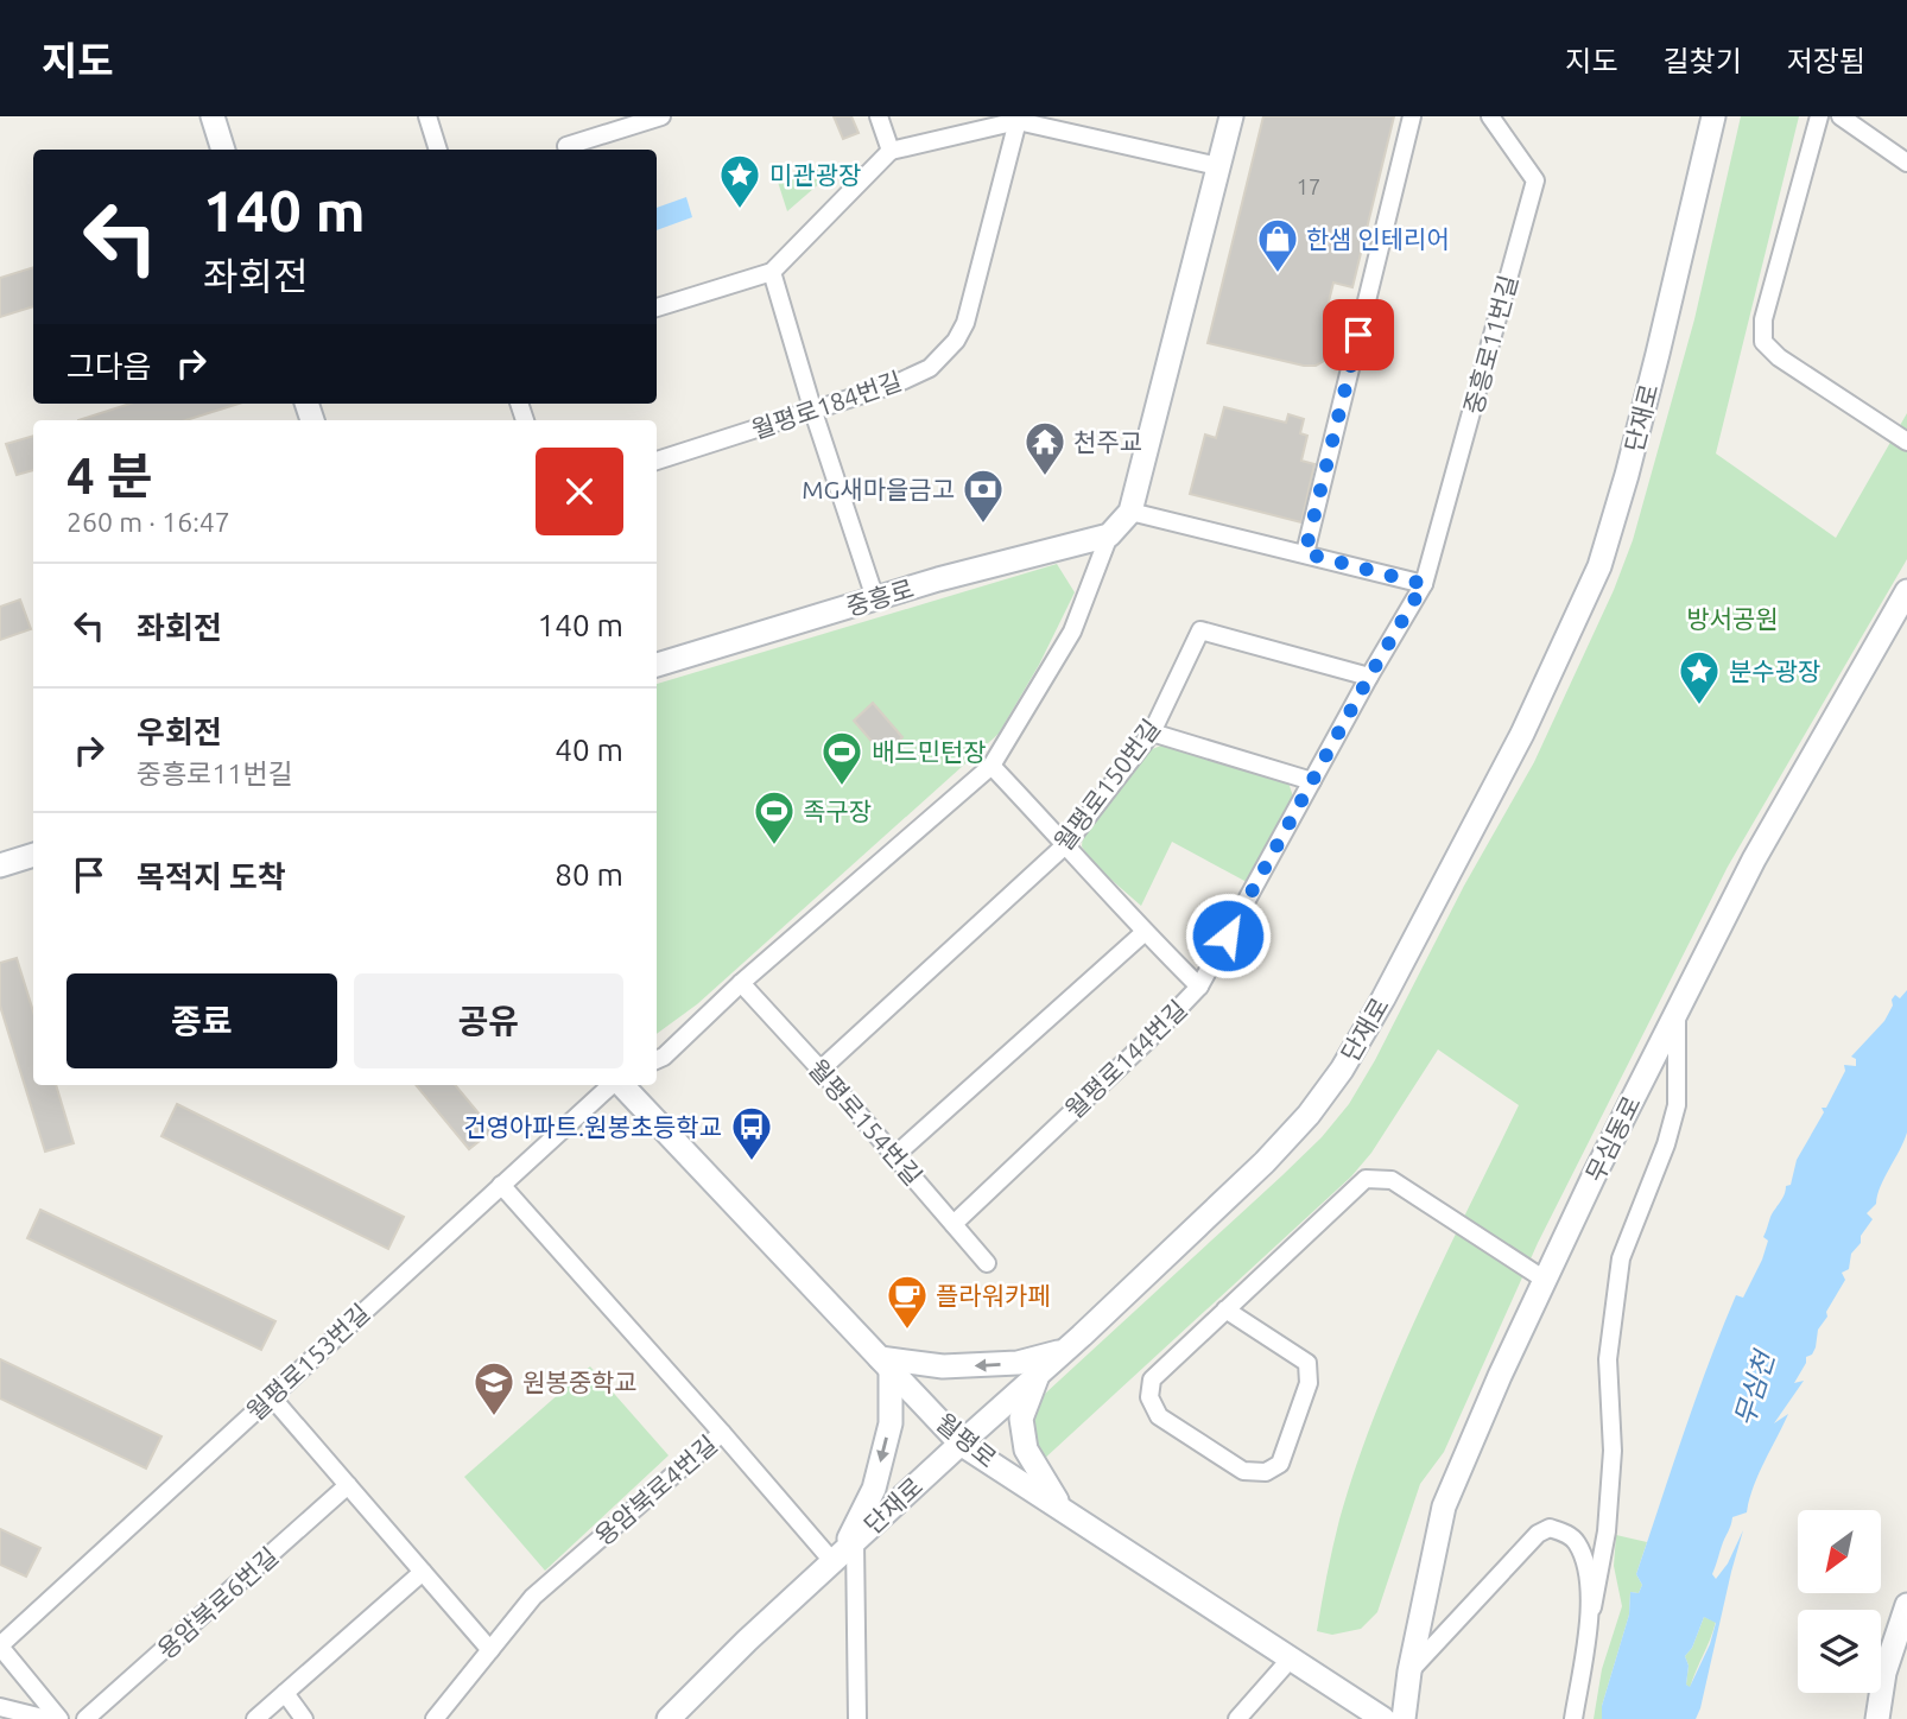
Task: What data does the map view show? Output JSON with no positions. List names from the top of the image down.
{
  "streets": {
    "street": [
      "중흥로11번길",
      "월평로184번길",
      "단재로",
      "중흥로",
      "월평로150번길",
      "월평로144번길",
      "월평로154번길",
      "무심동로",
      "월평로153번길",
      "월평로",
      "용암북로4번길",
      "용암북로6번길"
    ]
  },
  "crossings": [
    ["중흥로11번길", "월평로144번길"],
    ["단재로", "월평로"],
    ["월평로150번길", "월평로144번길"],
    ["월평로150번길", "월평로154번길"],
    ["월평로144번길", "월평로154번길"],
    ["월평로153번길", "용암북로4번길"]
  ],
  "water": ["무심천"],
  "parks": ["방서공원"],
  "places": {
    "place": ["미관광장", "분수광장"],
    "shop": ["한샘 인테리어"],
    "temple": ["천주교"],
    "bank": ["MG새마을금고"],
    "sports": ["배드민턴장", "족구장"],
    "bus stop": ["건영아파트.원봉초등학교"],
    "cafe": ["플라워카페"],
    "school or university": ["원봉중학교"]
  },
  "house_numbers": ["17"],
  "north": "bottom left",
  "page": {
    "header": "지도",
    "nav": ["지도", "길찾기", "저장됨"],
    "turn": ["140 m", "좌회전"],
    "then": "그다음",
    "heading": ["4 분", "260 m · 16:47"],
    "list": [
      {
        "name": "좌회전",
        "value": "140 m"
      },
      {
        "name": "우회전",
        "note": "중흥로11번길",
        "value": "40 m"
      },
      {
        "name": "목적지 도착",
        "value": "80 m"
      }
    ],
    "buttons": ["종료", "공유"]
  }
}
